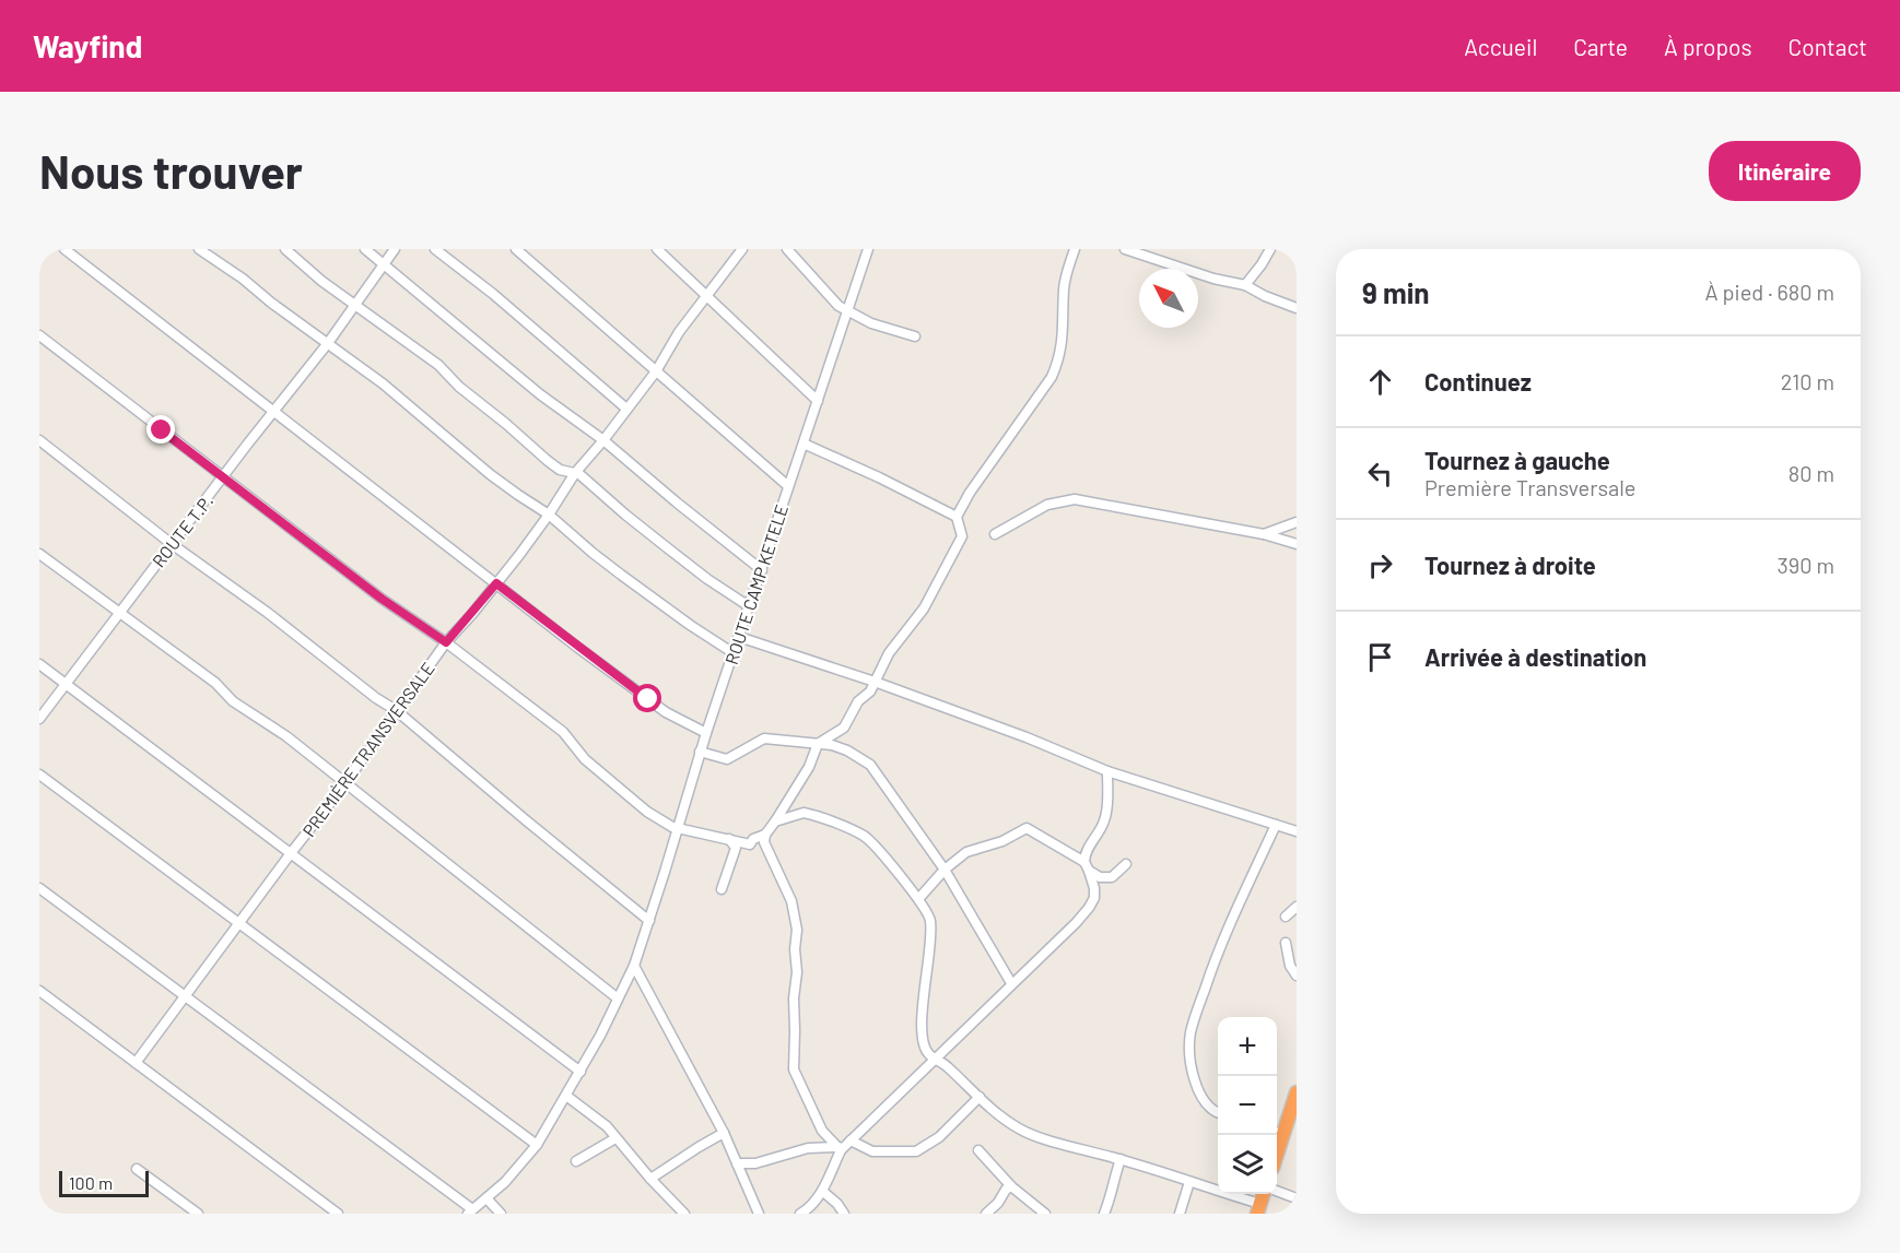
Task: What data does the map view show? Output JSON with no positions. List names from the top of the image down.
{
  "streets": {
    "street": ["ROUTE T.P.", "ROUTE CAMP KETELE", "PREMIÈRE TRANSVERSALE"]
  },
  "scale_bar": "100 m",
  "north": "top left",
  "page": {
    "header": "Wayfind",
    "nav": [
      "Accueil",
      "Carte",
      "À propos",
      "Contact"
    ],
    "buttons": "Itinéraire",
    "title": "Nous trouver",
    "heading": ["9 min", "À pied · 680 m"],
    "list": [
      ["Continuez", "210 m"],
      ["Tournez à gauche", "Première Transversale", "80 m"],
      ["Tournez à droite", "390 m"],
      "Arrivée à destination"
    ],
    "map_buttons": ["+", "−"],
    "scale": "100 m"
  }
}
